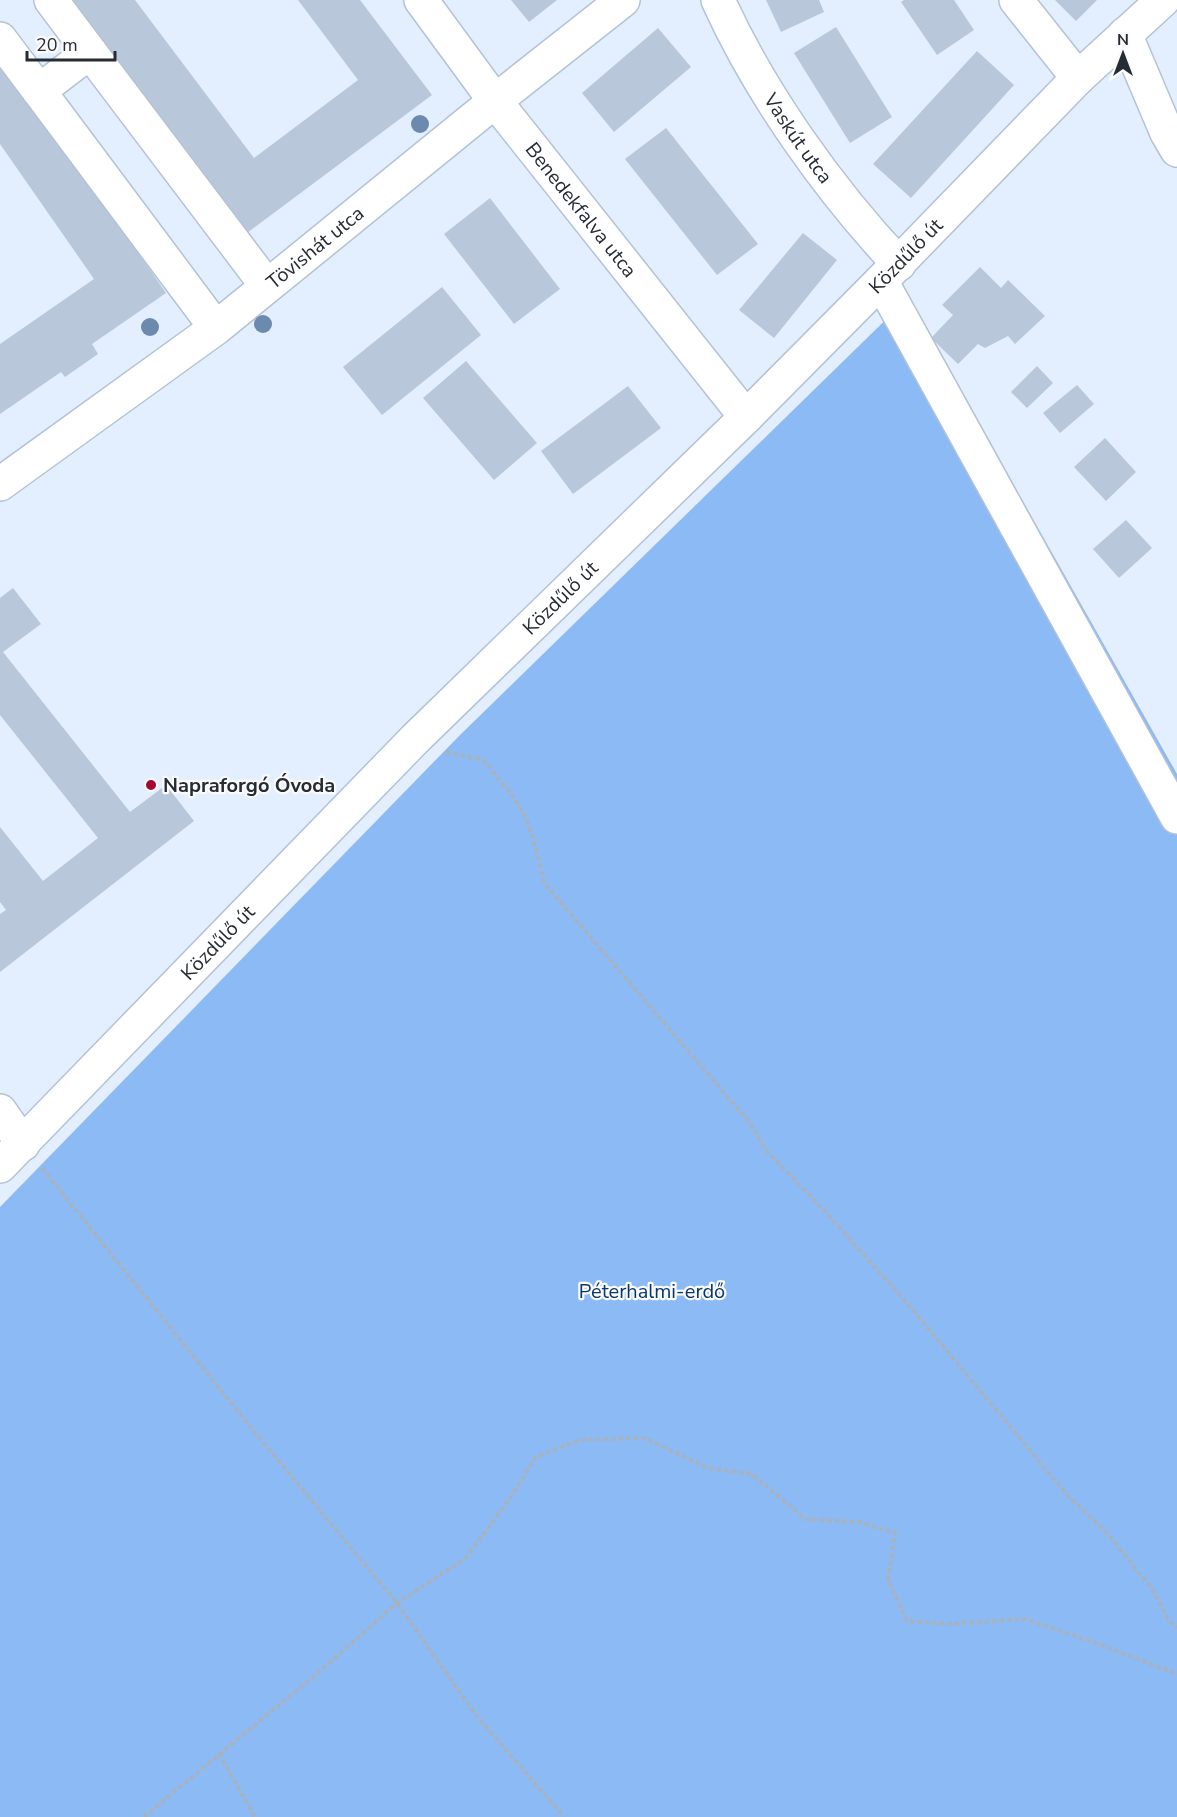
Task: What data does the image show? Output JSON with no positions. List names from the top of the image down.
{
  "streets": {
    "street": [
      "Vaskút utca",
      "Benedekfalva utca",
      "Tövishát utca",
      "Közdűlő út"
    ]
  },
  "crossings": [
    ["Vaskút utca", "Közdűlő út"],
    ["Benedekfalva utca", "Tövishát utca"],
    ["Benedekfalva utca", "Közdűlő út"]
  ],
  "parks": ["Péterhalmi-erdő"],
  "places": ["Napraforgó Óvoda"],
  "scale_bar": "20 m",
  "north": "top"
}
